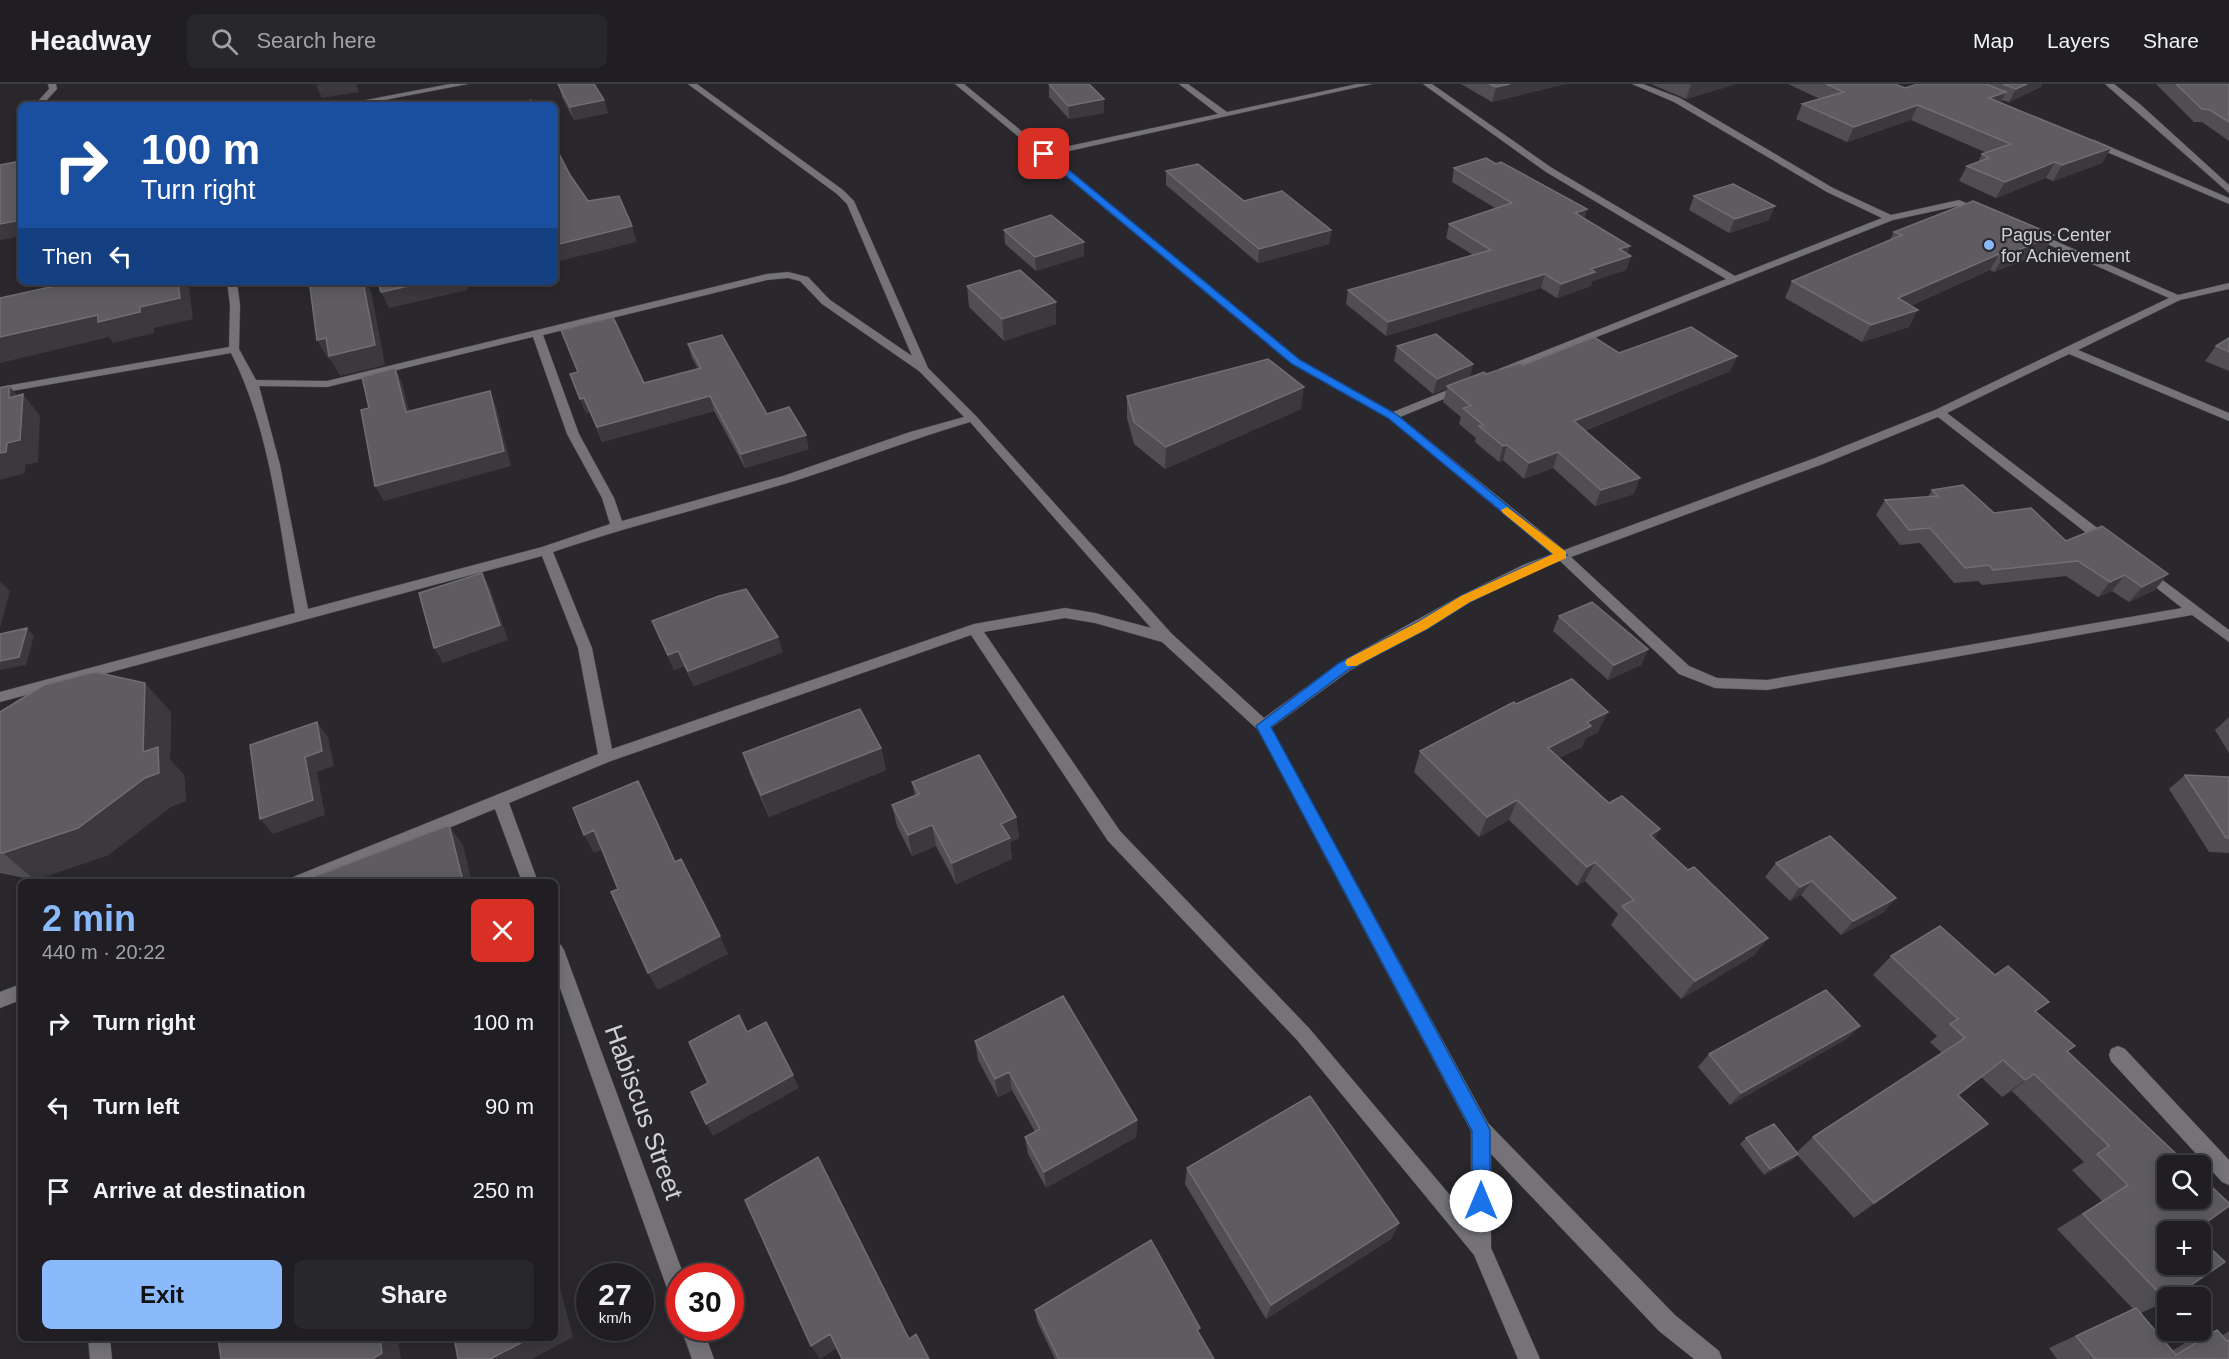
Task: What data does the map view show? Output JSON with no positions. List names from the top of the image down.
{
  "streets": {
    "street": ["Habiscus Street"]
  },
  "places": ["Pagus Center for Achievement"],
  "page": {
    "header": "Headway",
    "search": "Search here",
    "nav": ["Map", "Layers", "Share"],
    "turn": ["100 m", "Turn right"],
    "then": "Then",
    "heading": ["2 min", "440 m · 20:22"],
    "list": [
      {
        "name": "Turn right",
        "value": "100 m"
      },
      {
        "name": "Turn left",
        "value": "90 m"
      },
      {
        "name": "Arrive at destination",
        "value": "250 m"
      }
    ],
    "map_buttons": ["+", "−"],
    "buttons": ["Exit", "Share"],
    "speed": "27 km/h",
    "limit": "30"
  }
}
